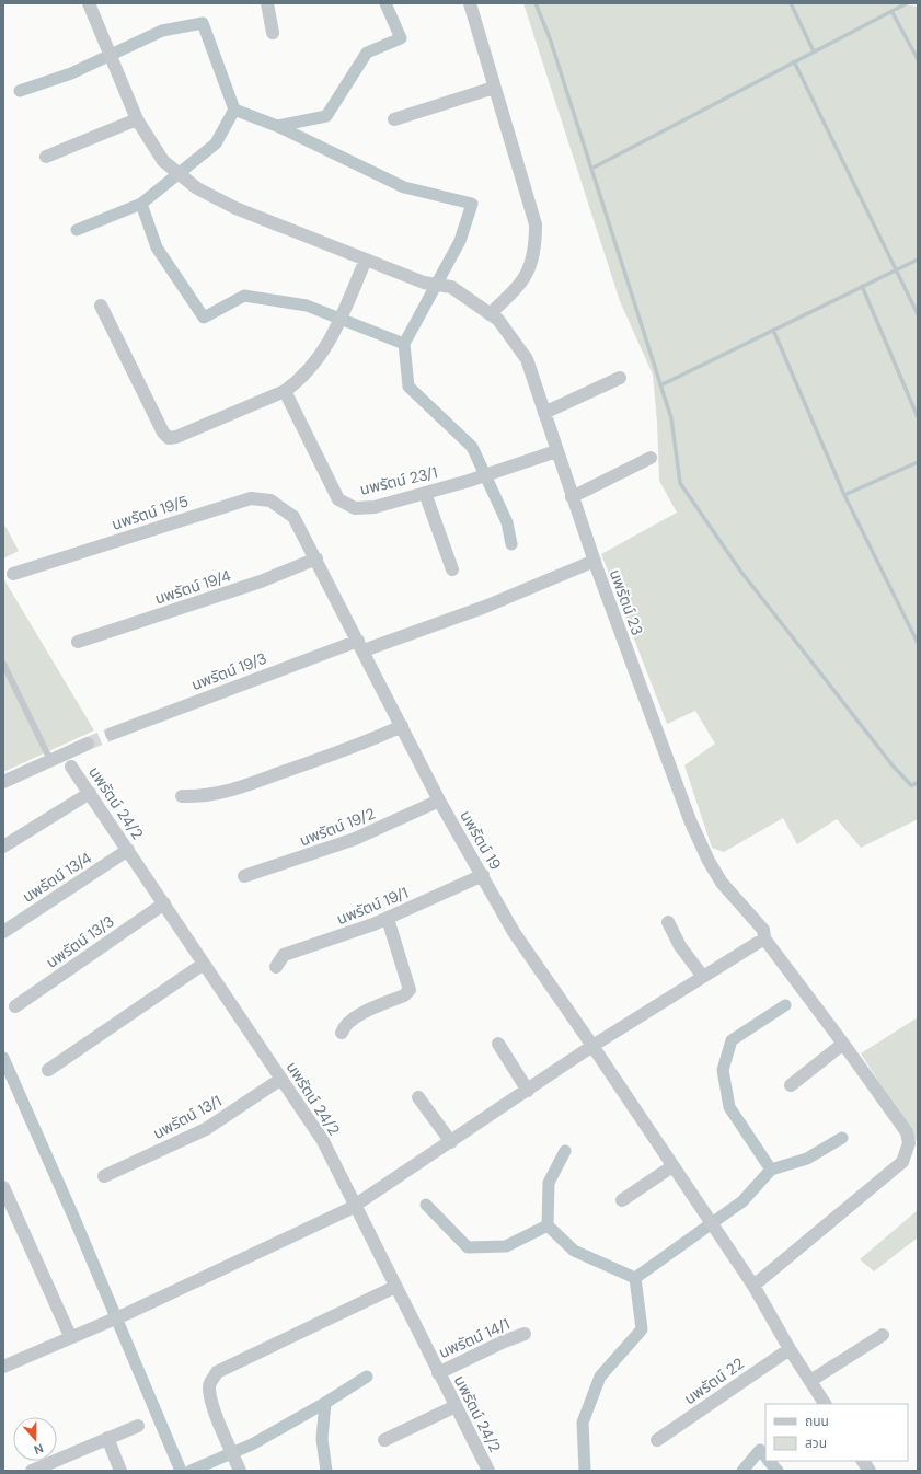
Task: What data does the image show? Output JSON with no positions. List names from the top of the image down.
{
  "streets": {
    "street": [
      "นพรัตน์ 23/1",
      "นพรัตน์ 19/5",
      "นพรัตน์ 19/4",
      "นพรัตน์ 23",
      "นพรัตน์ 19/3",
      "นพรัตน์ 24/2",
      "นพรัตน์ 19/2",
      "นพรัตน์ 19",
      "นพรัตน์ 13/4",
      "นพรัตน์ 19/1",
      "นพรัตน์ 13/3",
      "นพรัตน์ 13/1",
      "นพรัตน์ 14/1",
      "นพรัตน์ 22"
    ]
  },
  "crossings": [
    ["นพรัตน์ 23/1", "นพรัตน์ 23"],
    ["นพรัตน์ 19/5", "นพรัตน์ 19"],
    ["นพรัตน์ 19/4", "นพรัตน์ 19"],
    ["นพรัตน์ 23", "นพรัตน์ 19/3"],
    ["นพรัตน์ 23", "นพรัตน์ 19"],
    ["นพรัตน์ 19/3", "นพรัตน์ 19"],
    ["นพรัตน์ 24/2", "นพรัตน์ 13/4"],
    ["นพรัตน์ 24/2", "นพรัตน์ 13/3"],
    ["นพรัตน์ 24/2", "นพรัตน์ 13/1"],
    ["นพรัตน์ 24/2", "นพรัตน์ 14/1"],
    ["นพรัตน์ 19/2", "นพรัตน์ 19"],
    ["นพรัตน์ 19", "นพรัตน์ 19/1"],
    ["นพรัตน์ 19", "นพรัตน์ 22"]
  ],
  "legend": ["ถนน", "สวน"],
  "north": "bottom"
}
